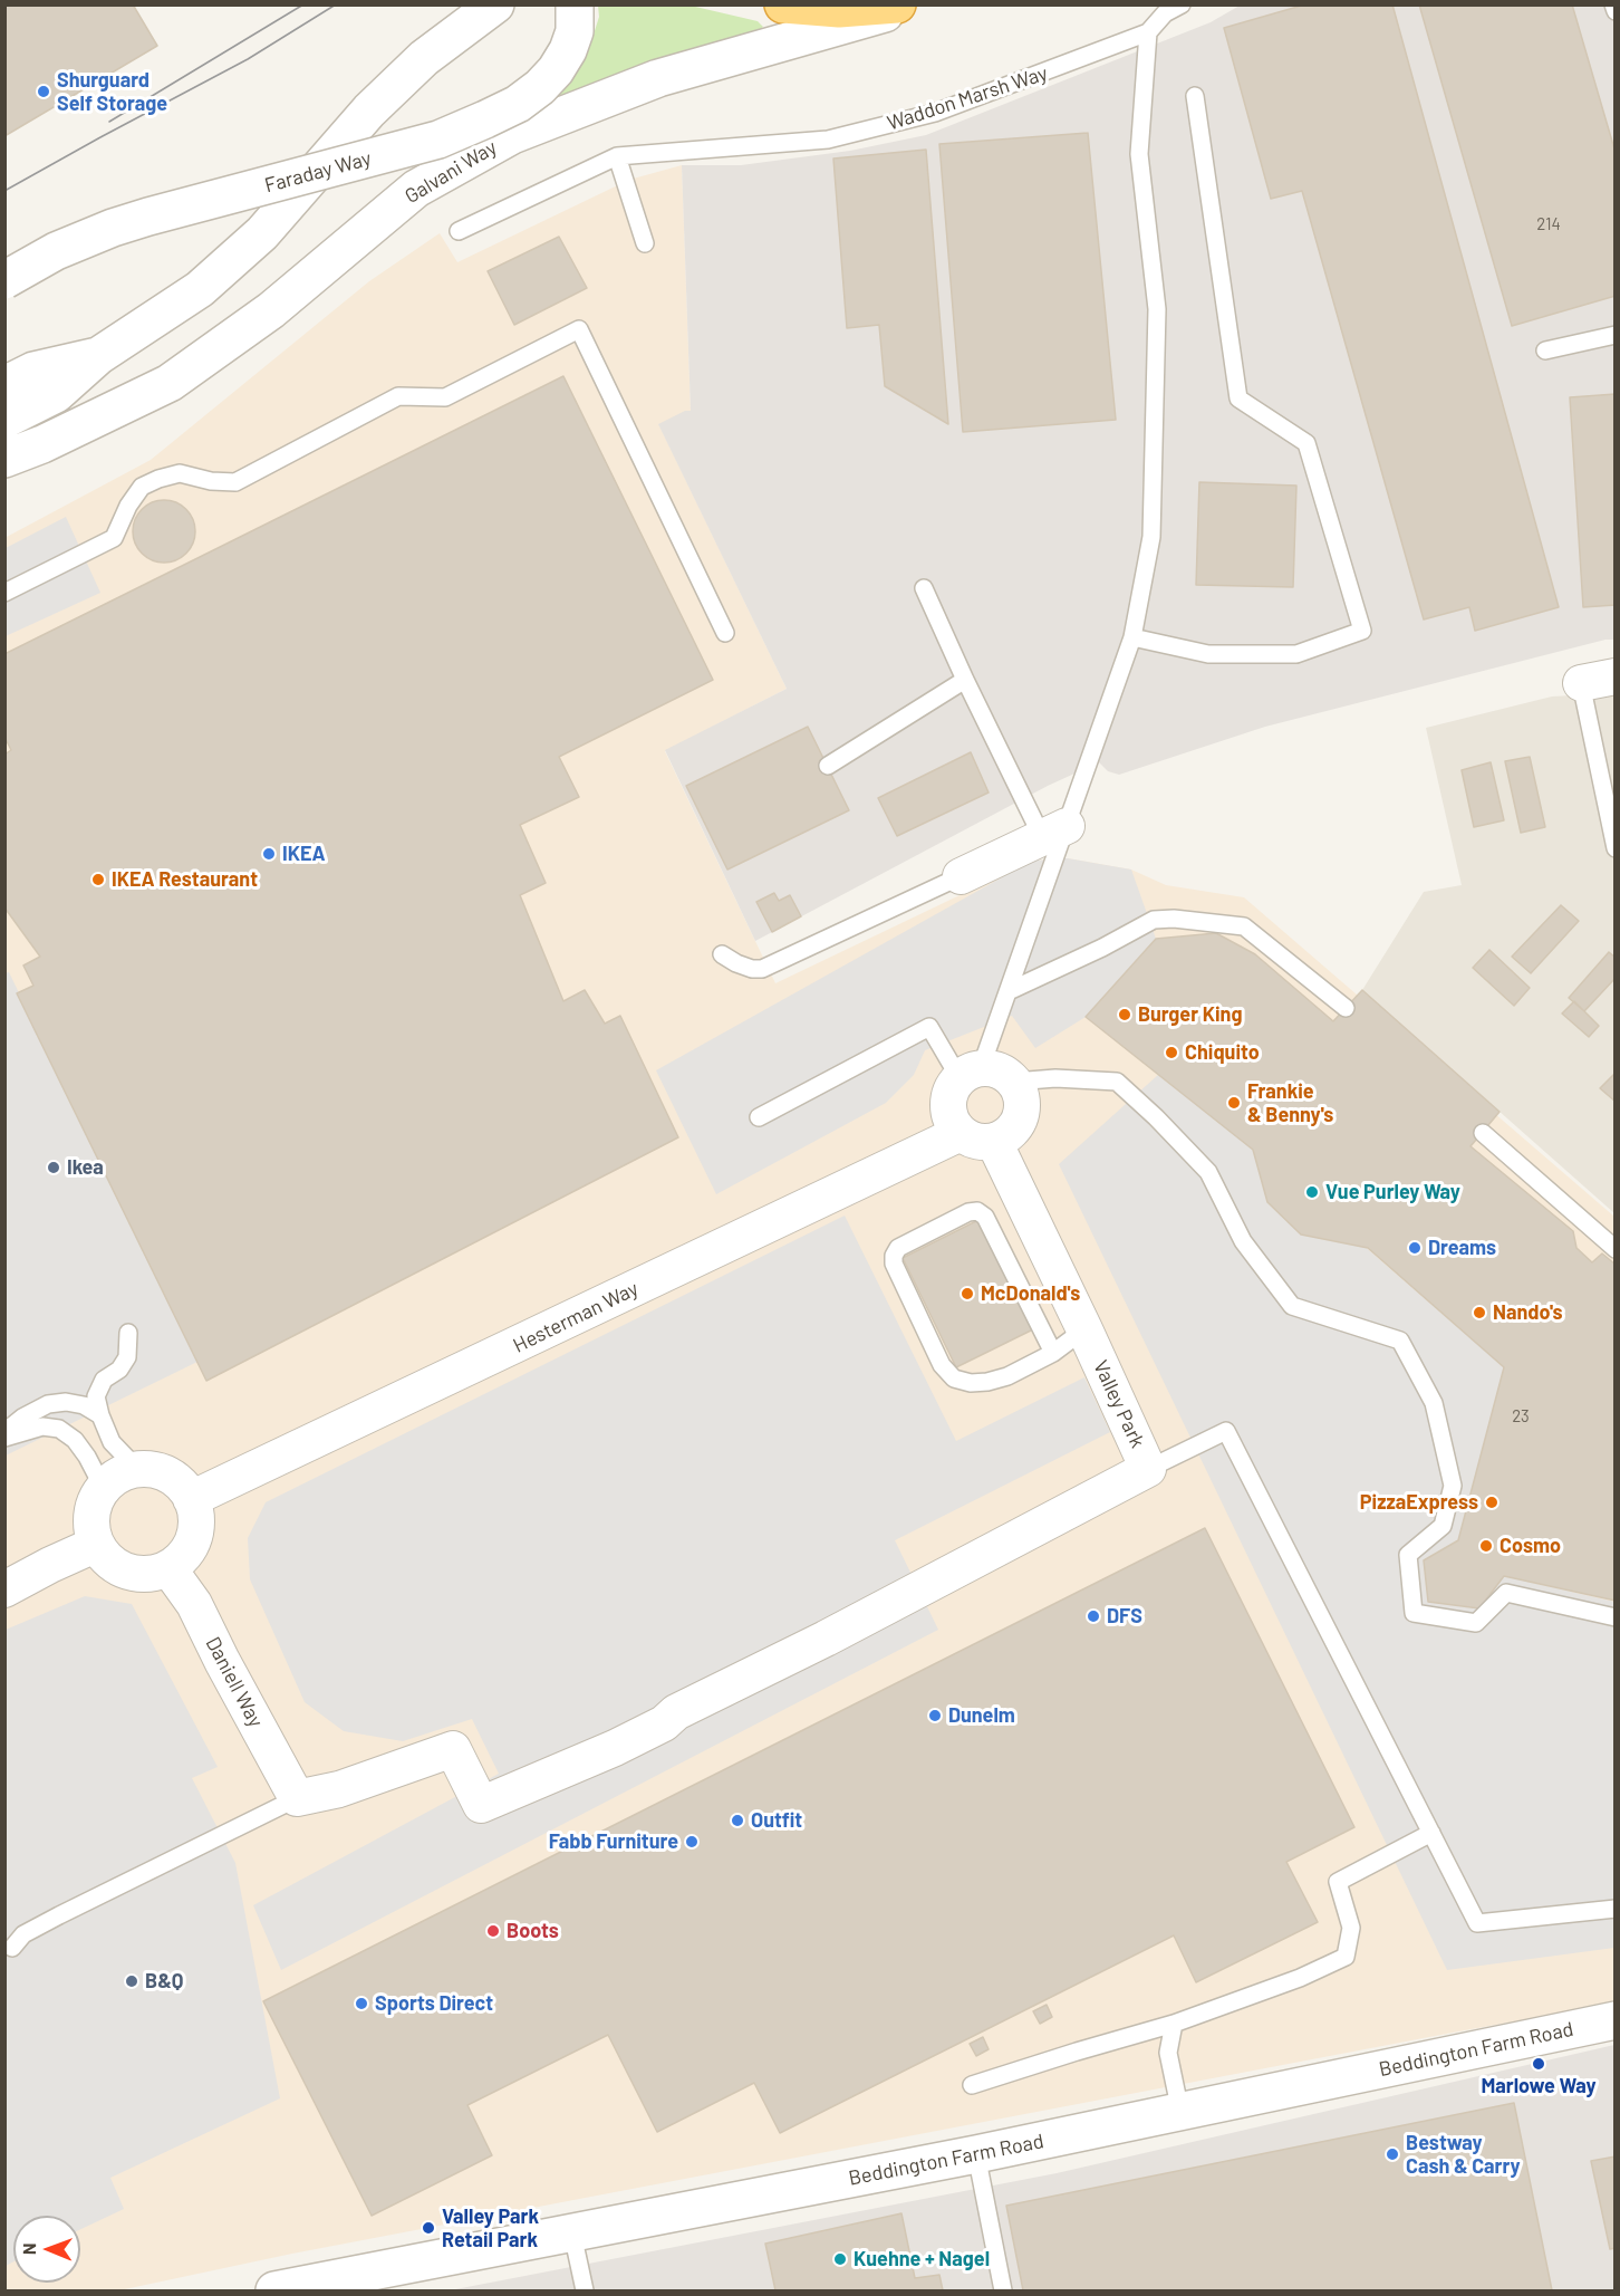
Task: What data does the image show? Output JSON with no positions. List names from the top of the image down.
{
  "streets": {
    "street": [
      "Faraday Way",
      "Galvani Way",
      "Hesterman Way",
      "Valley Park",
      "Daniell Way",
      "Beddington Farm Road"
    ],
    "lane": ["Waddon Marsh Way"]
  },
  "crossings": [
    ["Hesterman Way", "Valley Park"],
    ["Hesterman Way", "Daniell Way"],
    ["Valley Park", "Daniell Way"]
  ],
  "places": [
    "Shurguard Self Storage",
    "IKEA",
    "IKEA Restaurant",
    "Burger King",
    "Chiquito",
    "Frankie & Benny's",
    "Ikea",
    "Vue Purley Way",
    "Dreams",
    "McDonald's",
    "Nando's",
    "PizzaExpress",
    "Cosmo",
    "DFS",
    "Dunelm",
    "Outfit",
    "Fabb Furniture",
    "Boots",
    "B&Q",
    "Sports Direct",
    "Marlowe Way",
    "Bestway Cash & Carry",
    "Valley Park Retail Park",
    "Kuehne + Nagel"
  ],
  "house_numbers": ["214", "23"],
  "north": "left"
}
